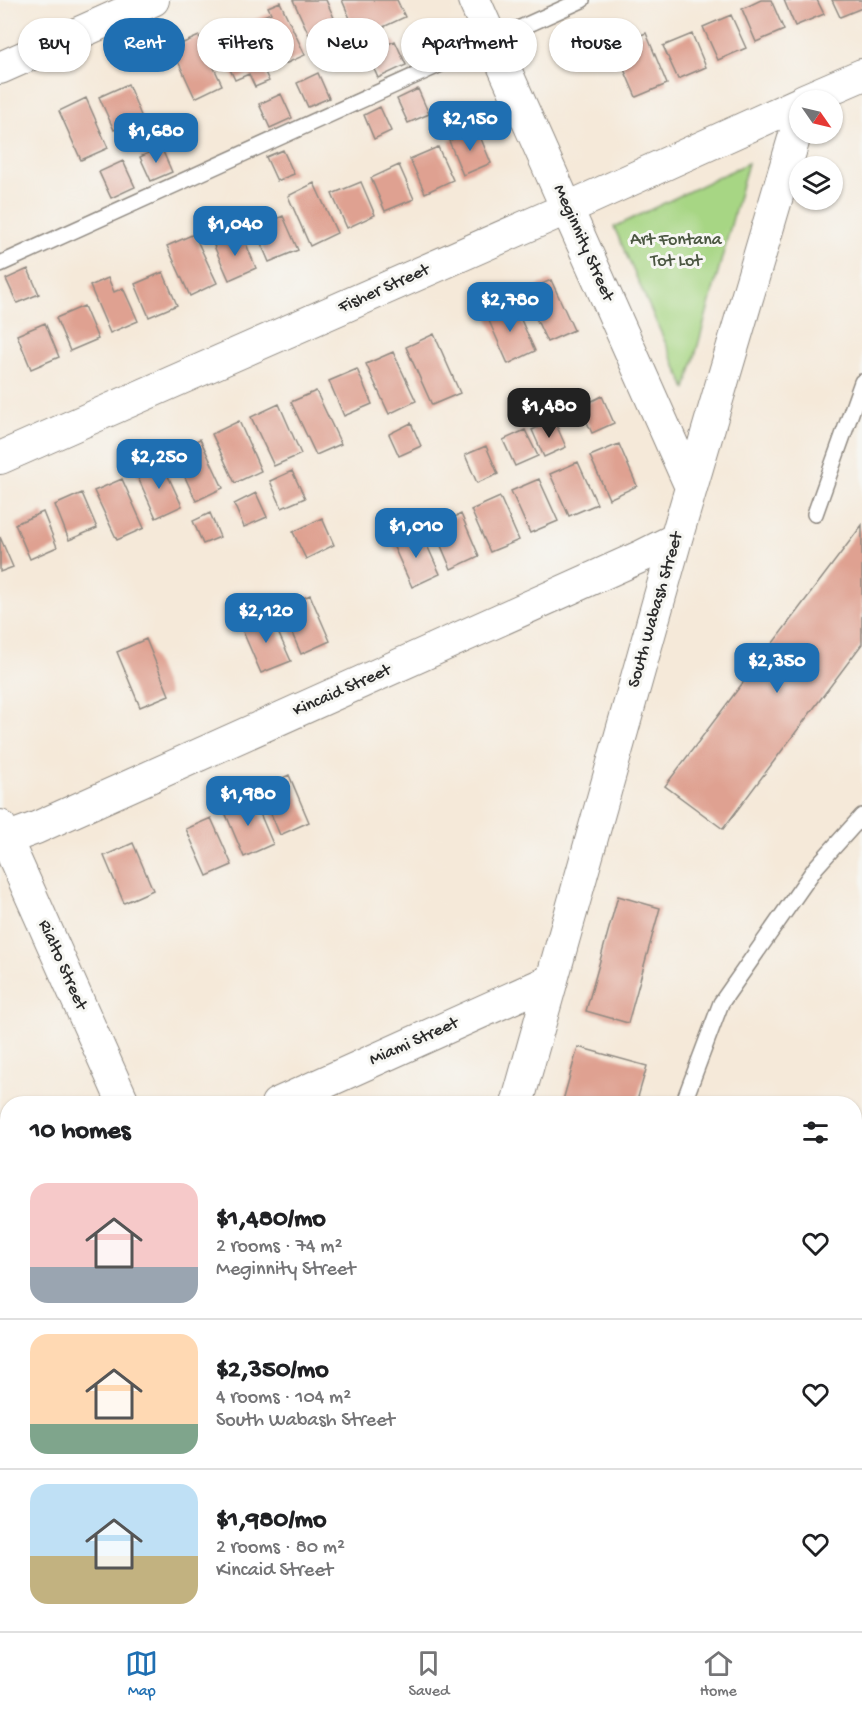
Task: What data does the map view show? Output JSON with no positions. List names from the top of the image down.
{
  "streets": {
    "street": [
      "Meginnity Street",
      "Fisher Street",
      "South Wabash Street",
      "Kincaid Street",
      "Rialto Street",
      "Miami Street"
    ]
  },
  "crossings": [
    ["Meginnity Street", "Fisher Street"],
    ["Meginnity Street", "South Wabash Street"],
    ["South Wabash Street", "Kincaid Street"],
    ["South Wabash Street", "Miami Street"],
    ["Kincaid Street", "Rialto Street"]
  ],
  "parks": ["Art Fontana Tot Lot"],
  "north": "bottom right",
  "page": {
    "chip": [
      "Buy",
      "Rent",
      "Filters",
      "New",
      "Apartment",
      "House"
    ],
    "price": [
      "$2,150",
      "$1,680",
      "$1,040",
      "$2,780",
      "$1,480",
      "$2,250",
      "$1,010",
      "$2,120",
      "$2,350",
      "$1,980"
    ],
    "heading": "10 homes",
    "list": [
      {
        "name": "$1,480/mo",
        "note": "2 rooms · 74 m² · Meginnity Street"
      },
      {
        "name": "$2,350/mo",
        "note": "4 rooms · 104 m² · South Wabash Street"
      },
      {
        "name": "$1,980/mo",
        "note": "2 rooms · 80 m² · Kincaid Street"
      }
    ],
    "tabs": ["Map", "Saved", "Home"]
  }
}
